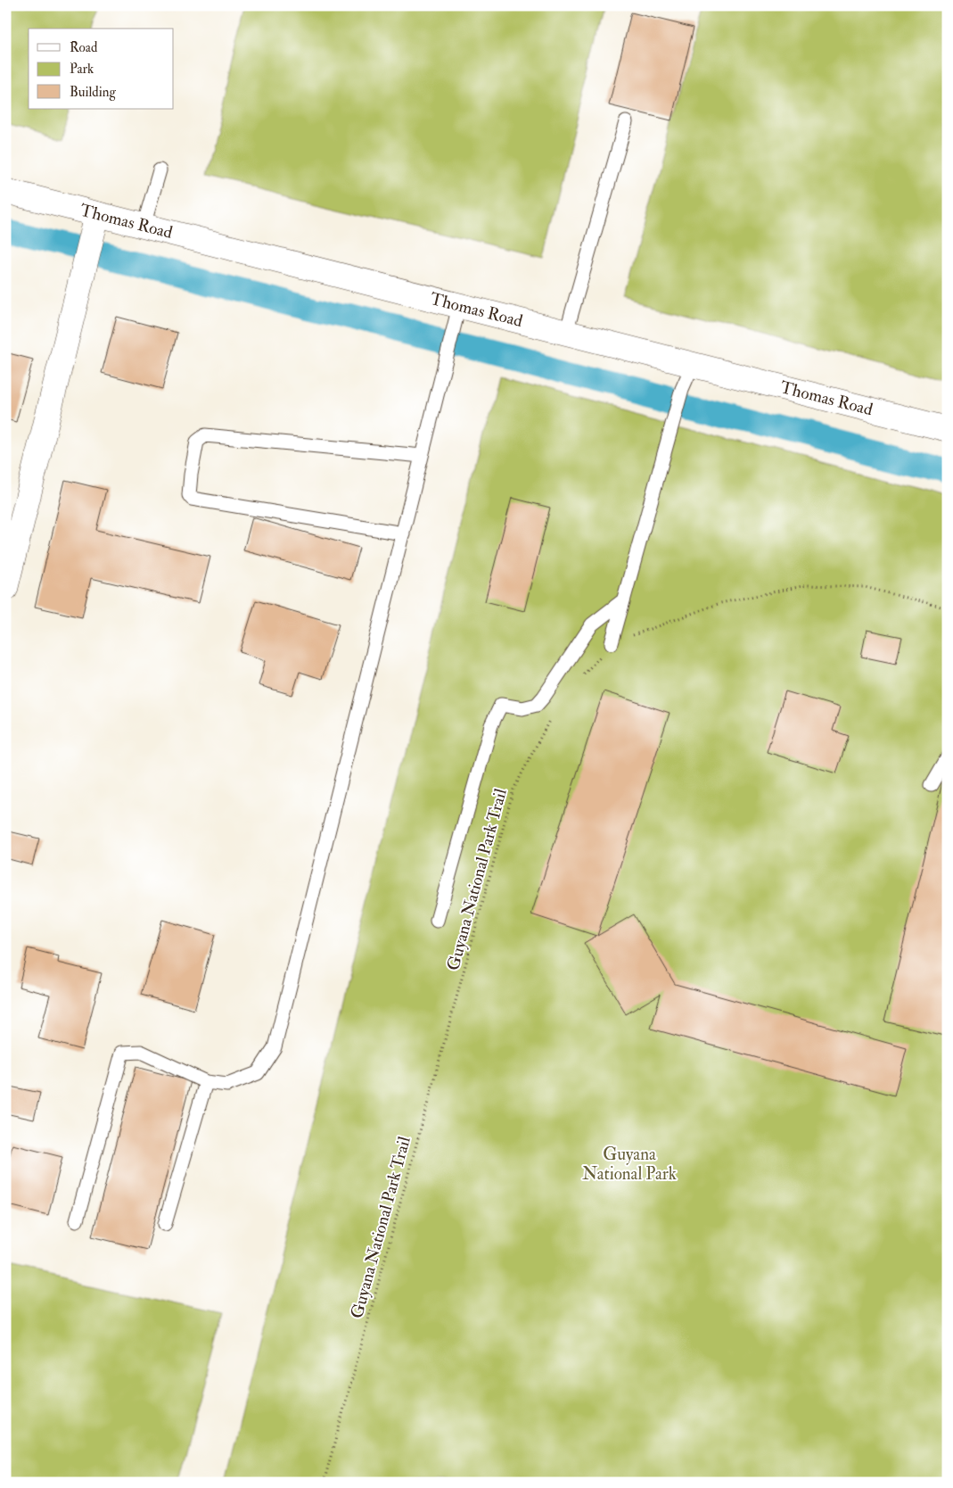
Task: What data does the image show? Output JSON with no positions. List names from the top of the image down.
{
  "streets": {
    "street": ["Thomas Road"],
    "path": ["Guyana National Park Trail"]
  },
  "parks": ["Guyana National Park"],
  "legend": ["Road", "Park", "Building"]
}
